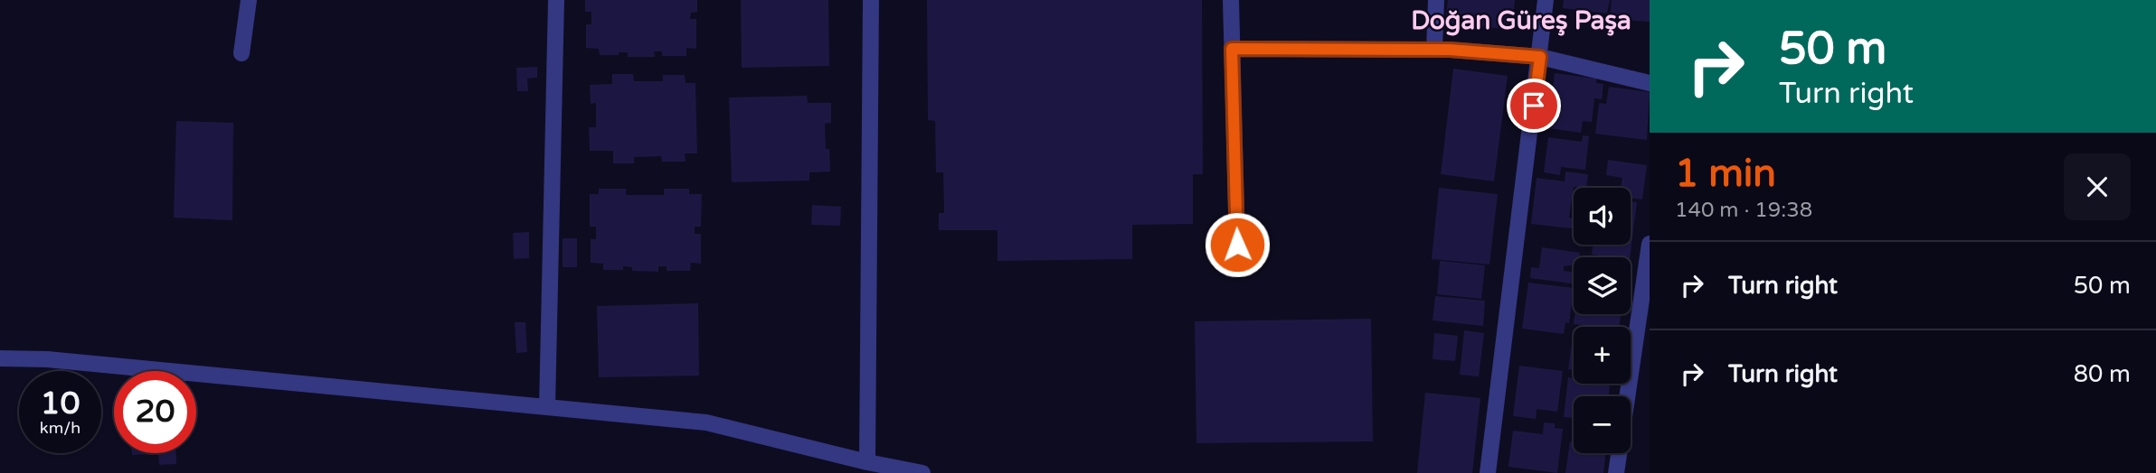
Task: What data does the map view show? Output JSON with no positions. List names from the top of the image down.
{
  "districts": ["Doğan Güreş Paşa"],
  "page": {
    "turn": ["50 m", "Turn right"],
    "heading": ["1 min", "140 m · 19:38"],
    "map_buttons": ["+", "−"],
    "list": [
      {
        "name": "Turn right",
        "value": "50 m"
      },
      {
        "name": "Turn right",
        "value": "80 m"
      }
    ],
    "speed": "10 km/h",
    "limit": "20"
  }
}
